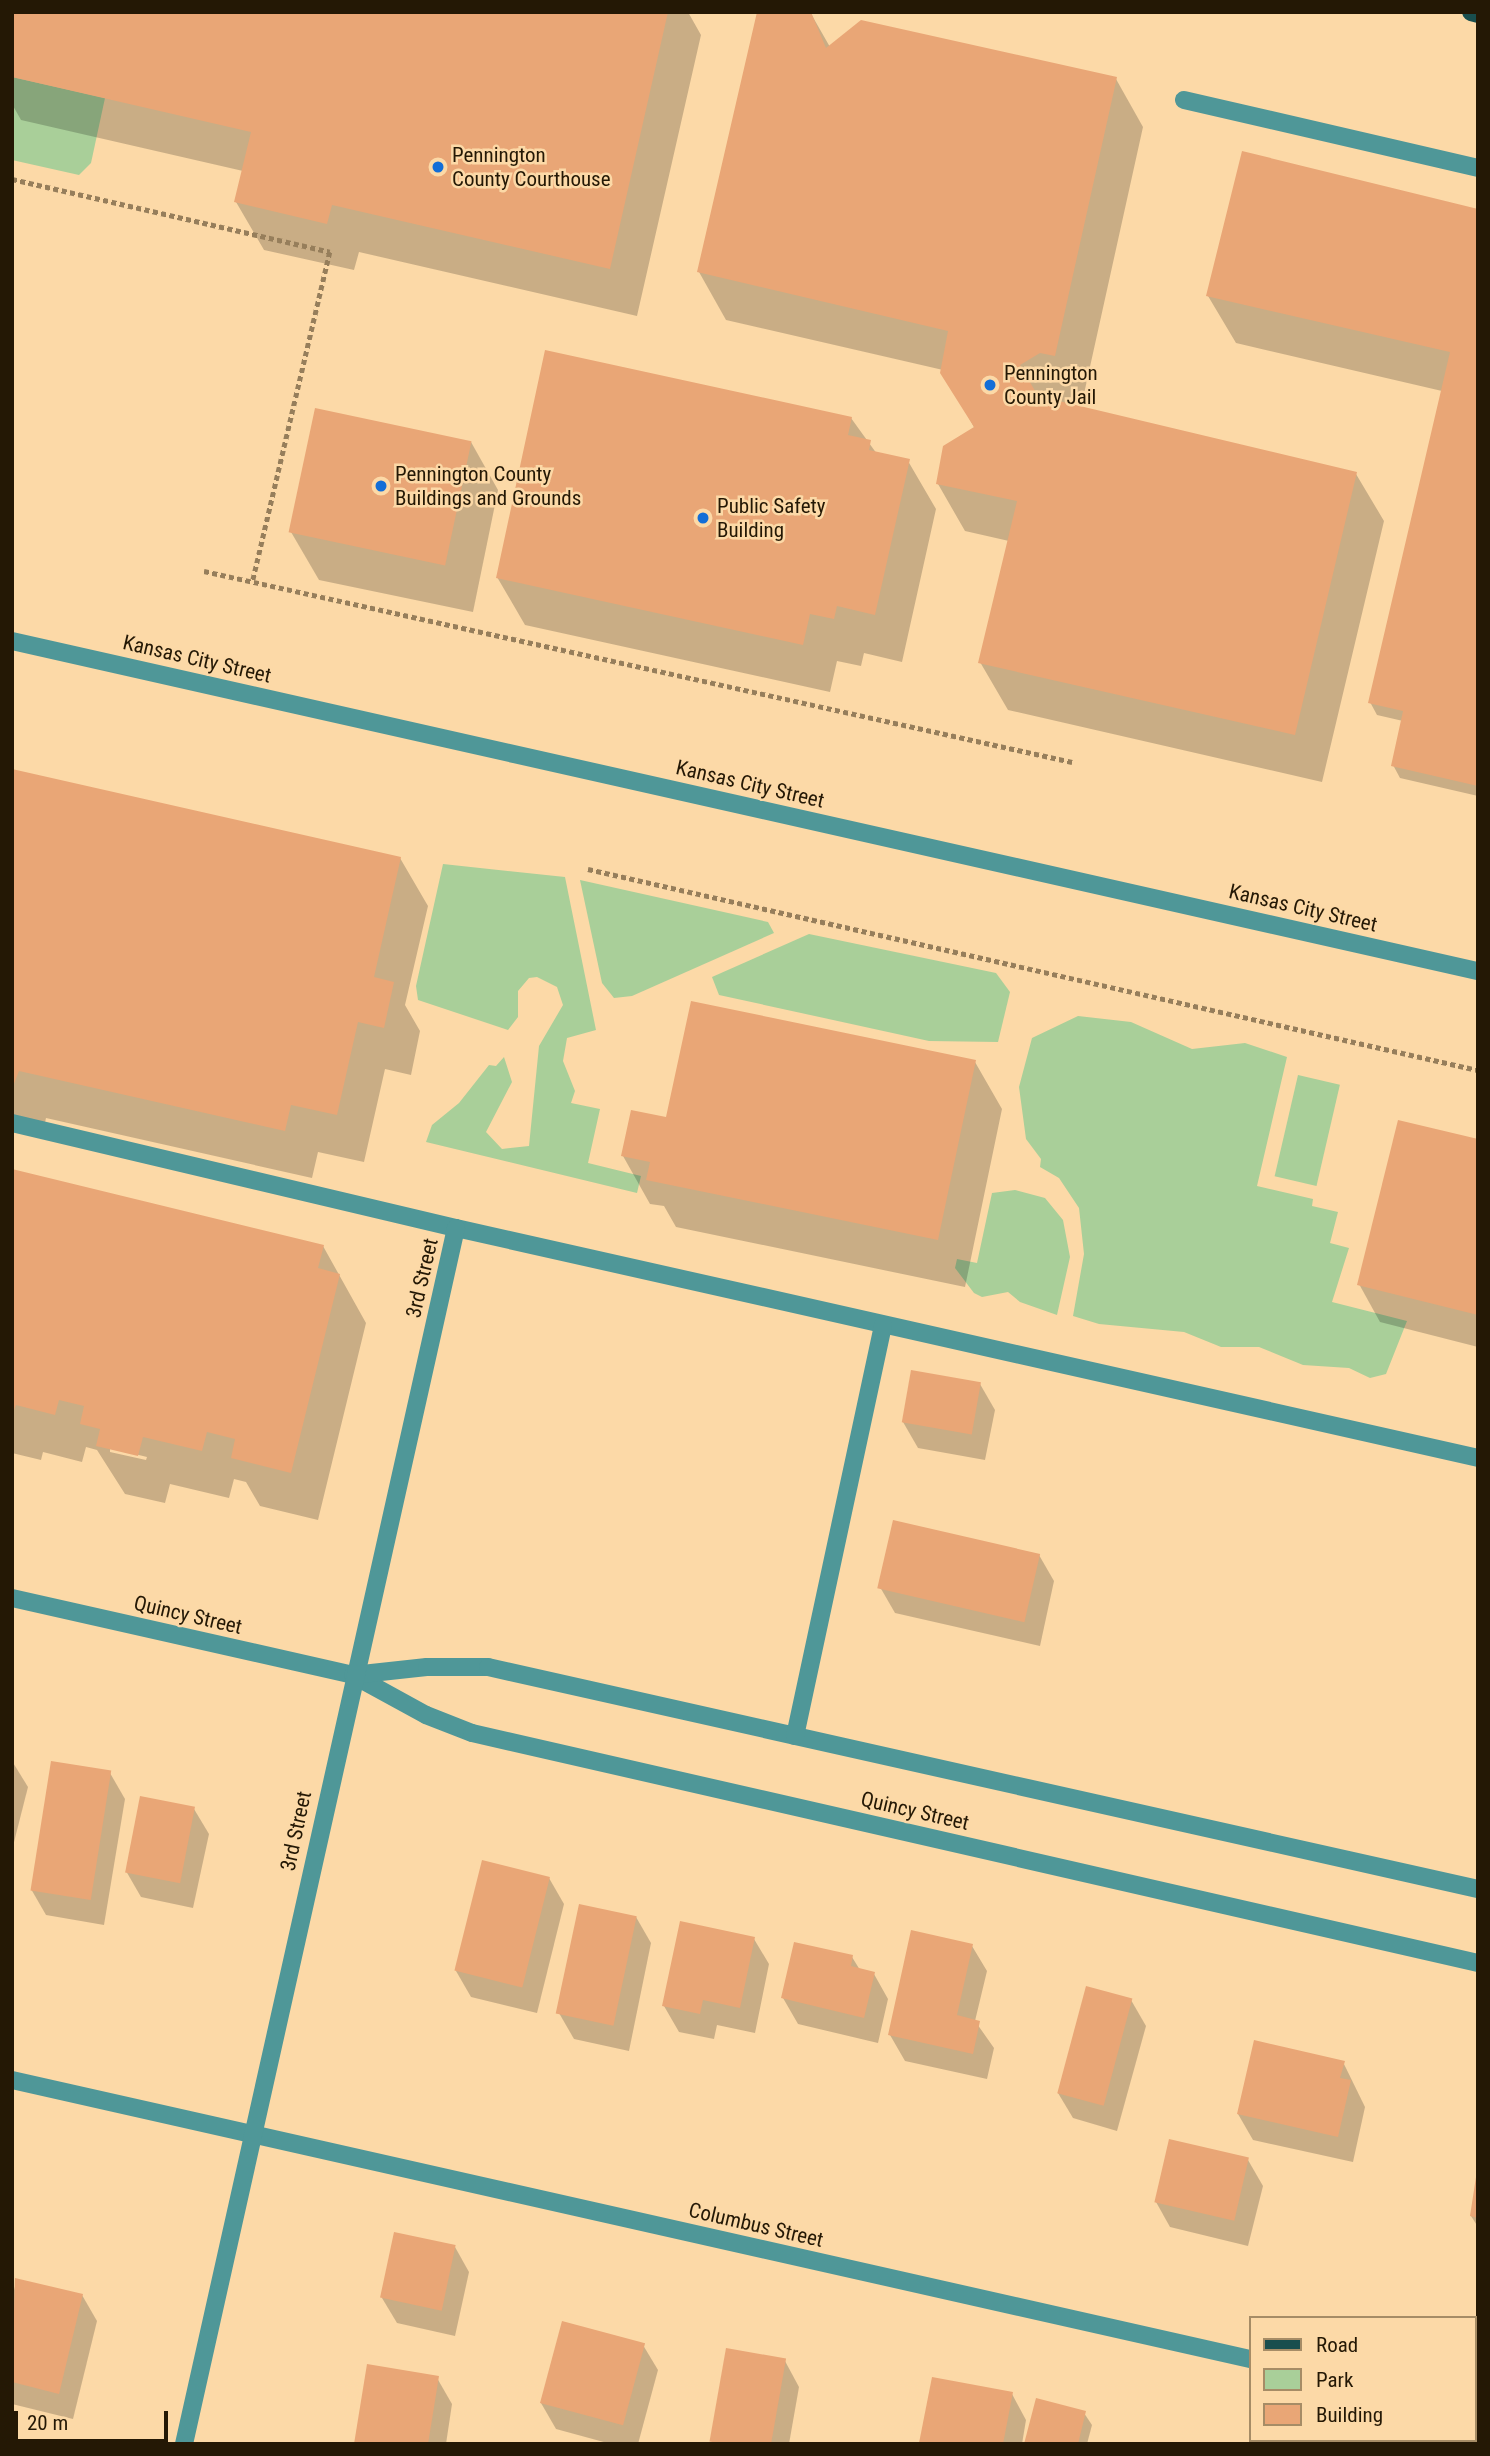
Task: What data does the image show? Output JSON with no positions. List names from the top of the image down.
{
  "streets": {
    "street": [
      "Kansas City Street",
      "3rd Street",
      "Quincy Street",
      "Columbus Street"
    ]
  },
  "crossings": [
    ["3rd Street", "Quincy Street"],
    ["3rd Street", "Columbus Street"]
  ],
  "places": [
    "Pennington County Courthouse",
    "Pennington County Jail",
    "Pennington County Buildings and Grounds",
    "Public Safety Building"
  ],
  "legend": ["Road", "Park", "Building"],
  "scale_bar": "20 m"
}
